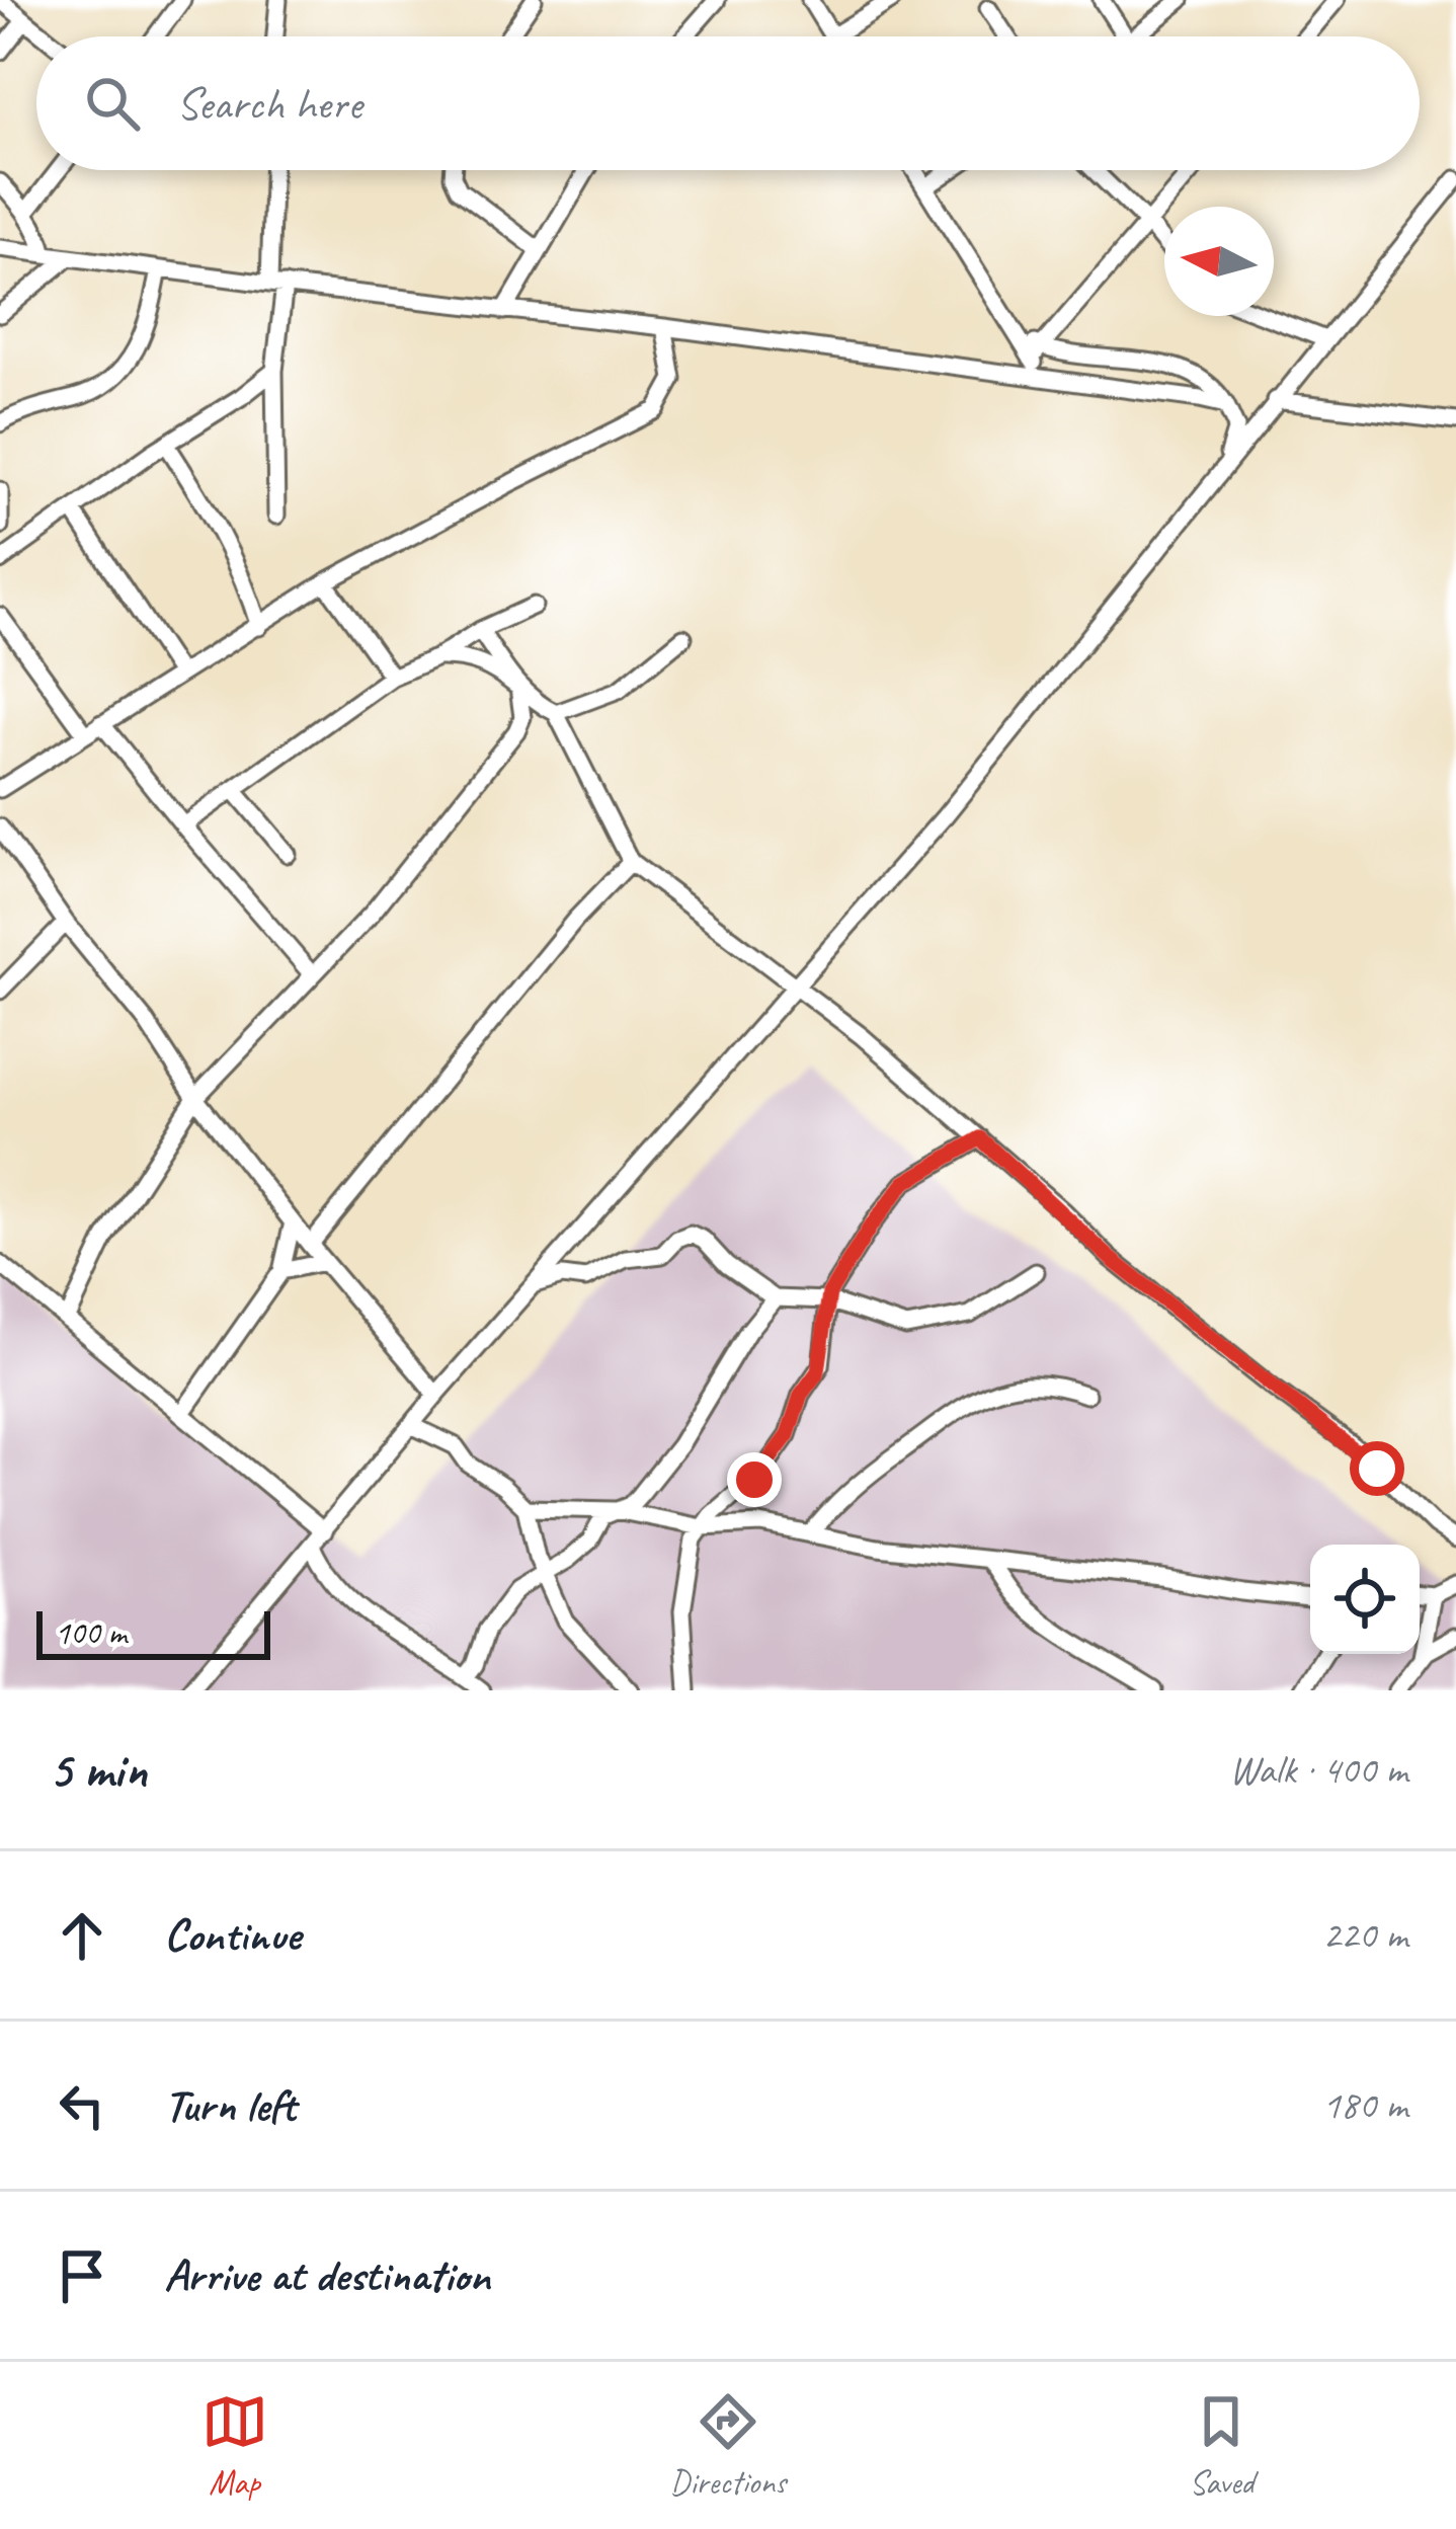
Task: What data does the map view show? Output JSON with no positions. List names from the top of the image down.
{
  "scale_bar": "100 m",
  "north": "left",
  "page": {
    "search": "Search here",
    "scale": "100 m",
    "heading": ["5 min", "Walk · 400 m"],
    "list": [
      ["Continue", "220 m"],
      ["Turn left", "180 m"],
      "Arrive at destination"
    ],
    "nav": ["Map", "Directions", "Saved"]
  }
}
